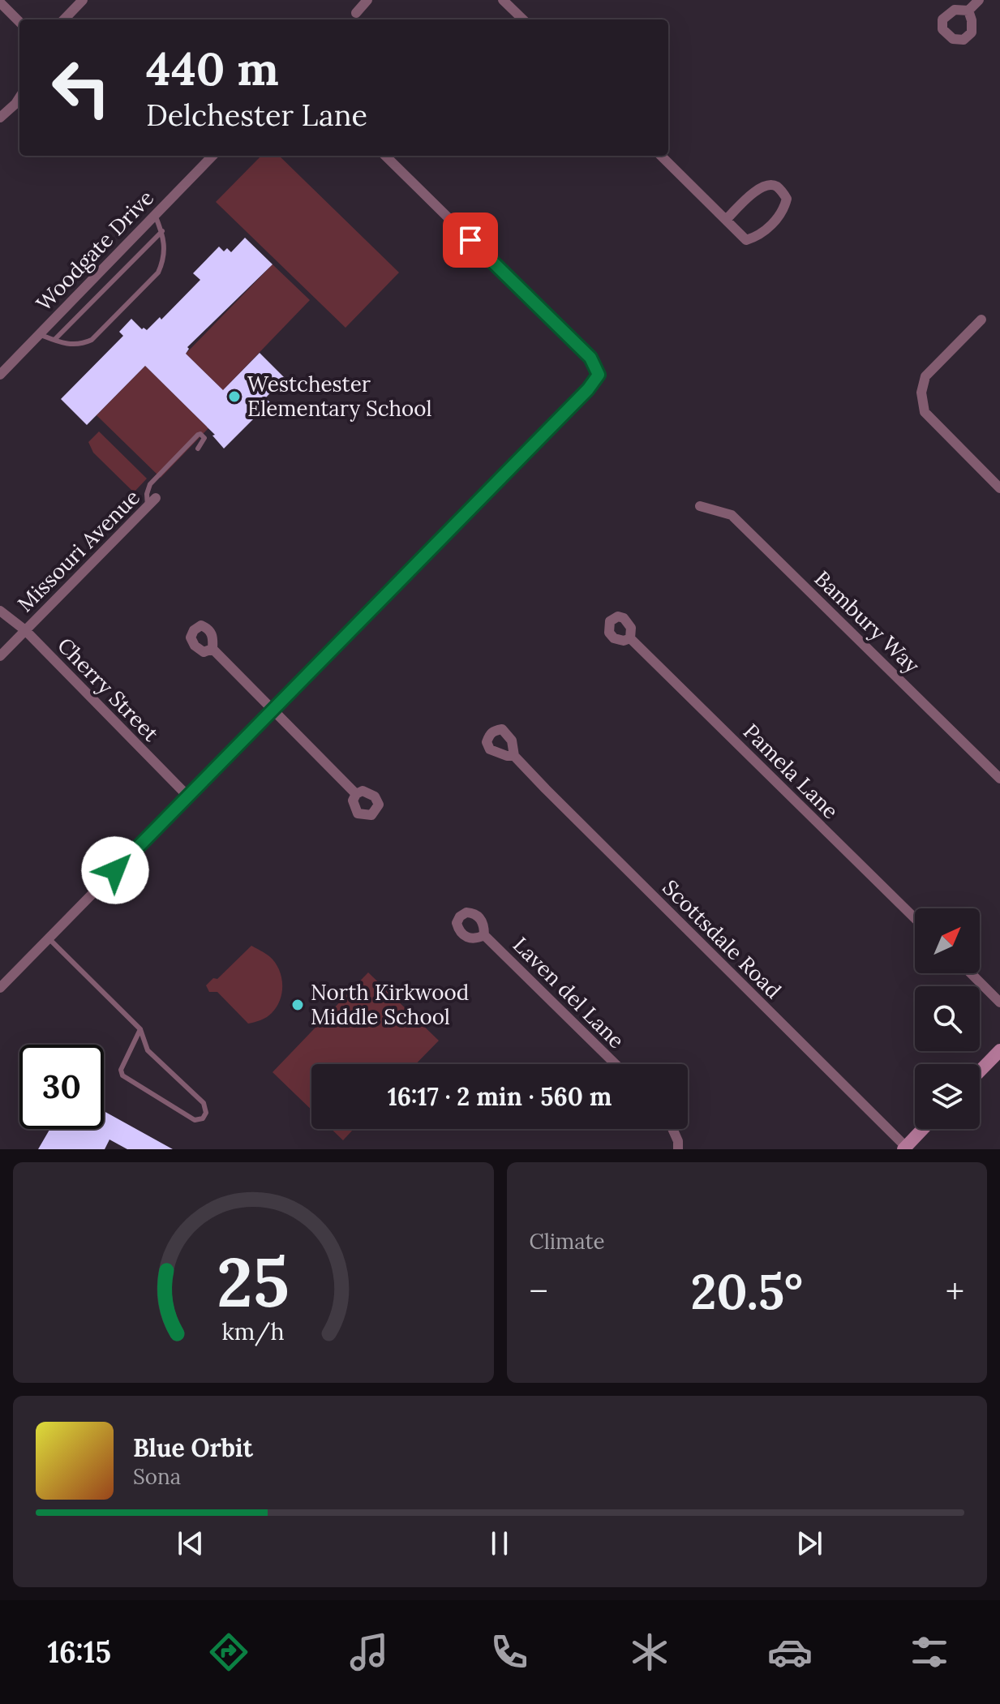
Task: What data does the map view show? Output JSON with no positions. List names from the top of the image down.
{
  "streets": {
    "street": [
      "Woodgate Drive",
      "Missouri Avenue",
      "Bambury Way",
      "Cherry Street",
      "Pamela Lane",
      "Scottsdale Road",
      "Laven del Lane"
    ]
  },
  "crossings": [
    ["Missouri Avenue", "Cherry Street"]
  ],
  "places": ["Westchester Elementary School", "North Kirkwood Middle School"],
  "north": "top right",
  "page": {
    "turn": ["440 m", "Delchester Lane"],
    "limit": "30",
    "trip": "16:17 · 2 min · 560 m",
    "tile": "Climate",
    "heat": ["−", "20.5°", "+"],
    "song": ["Blue Orbit", "Sona"],
    "tabs": "16:15",
    "gauge": ["25", "km/h"]
  }
}
